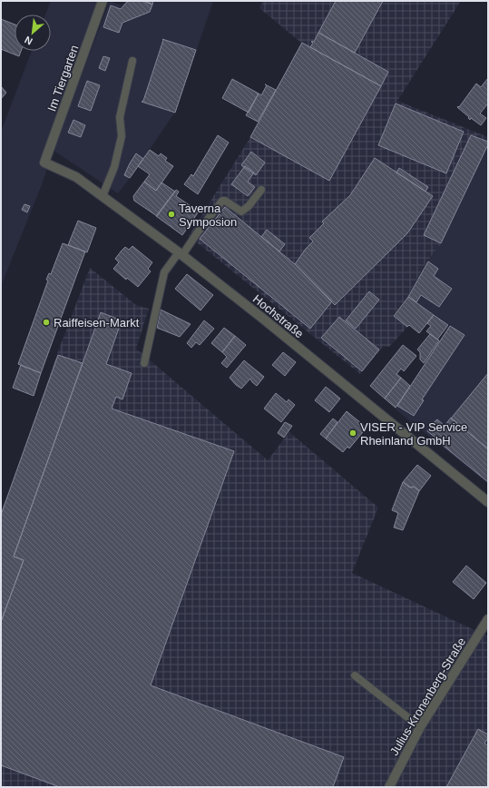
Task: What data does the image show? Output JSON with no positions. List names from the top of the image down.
{
  "streets": {
    "street": ["Im Tiergarten", "Hochstraße", "Julius-Kronenberg-Straße"]
  },
  "crossings": [
    ["Im Tiergarten", "Hochstraße"]
  ],
  "places": ["Taverna Symposion", "Raiffeisen-Markt", "VISER - VIP Service Rheinland GmbH"],
  "north": "bottom left"
}
